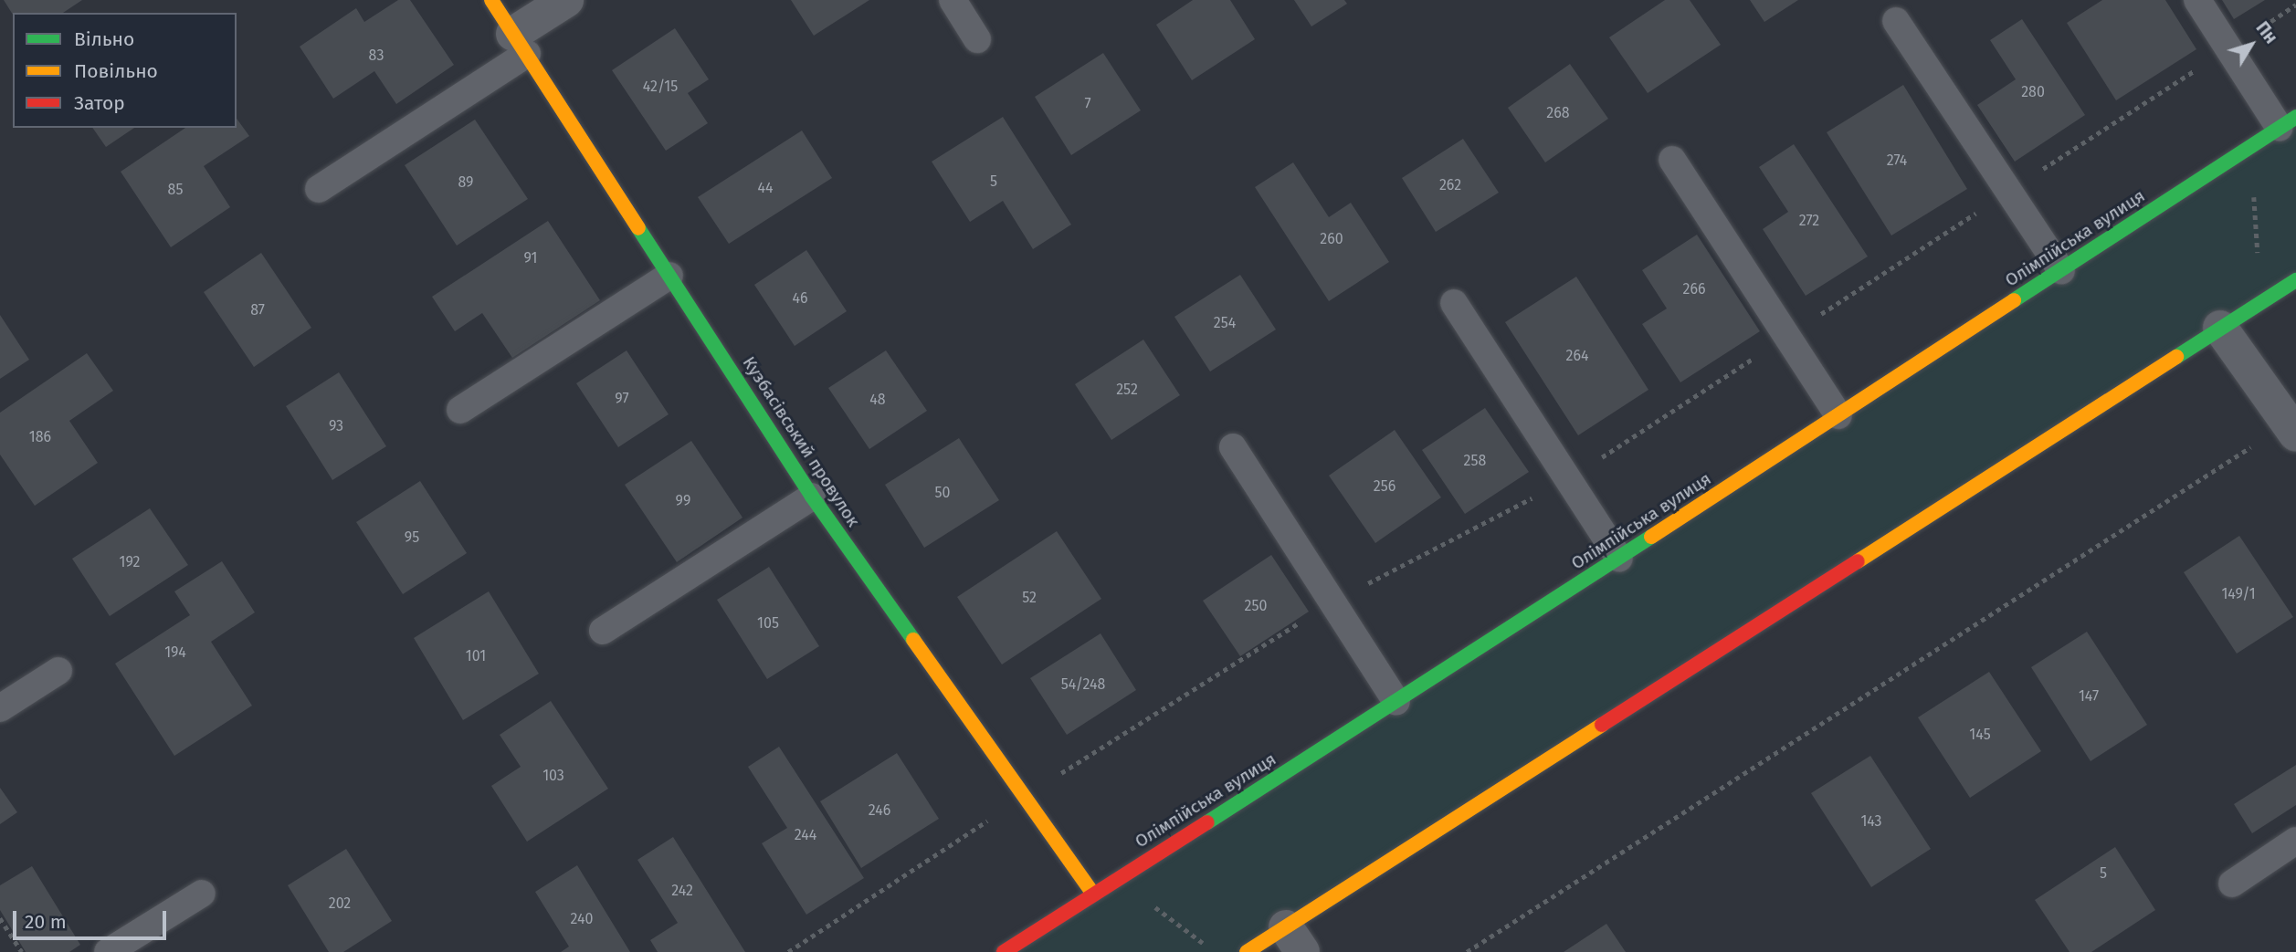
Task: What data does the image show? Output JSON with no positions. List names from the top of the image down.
{
  "streets": {
    "main road": ["Олімпійська вулиця", "Кузбасівський провулок"]
  },
  "crossings": [
    ["Олімпійська вулиця", "Кузбасівський провулок"]
  ],
  "house_numbers": [
    "83",
    "42/15",
    "280",
    "7",
    "268",
    "274",
    "5",
    "89",
    "262",
    "44",
    "85",
    "272",
    "260",
    "91",
    "266",
    "46",
    "87",
    "254",
    "264",
    "252",
    "97",
    "48",
    "93",
    "186",
    "258",
    "256",
    "50",
    "99",
    "95",
    "192",
    "149/1",
    "52",
    "250",
    "105",
    "194",
    "101",
    "54/248",
    "147",
    "145",
    "103",
    "246",
    "143",
    "244",
    "5",
    "242",
    "202",
    "240"
  ],
  "legend": ["Вільно", "Повільно", "Затор"],
  "scale_bar": "20 m",
  "north": "top right"
}
